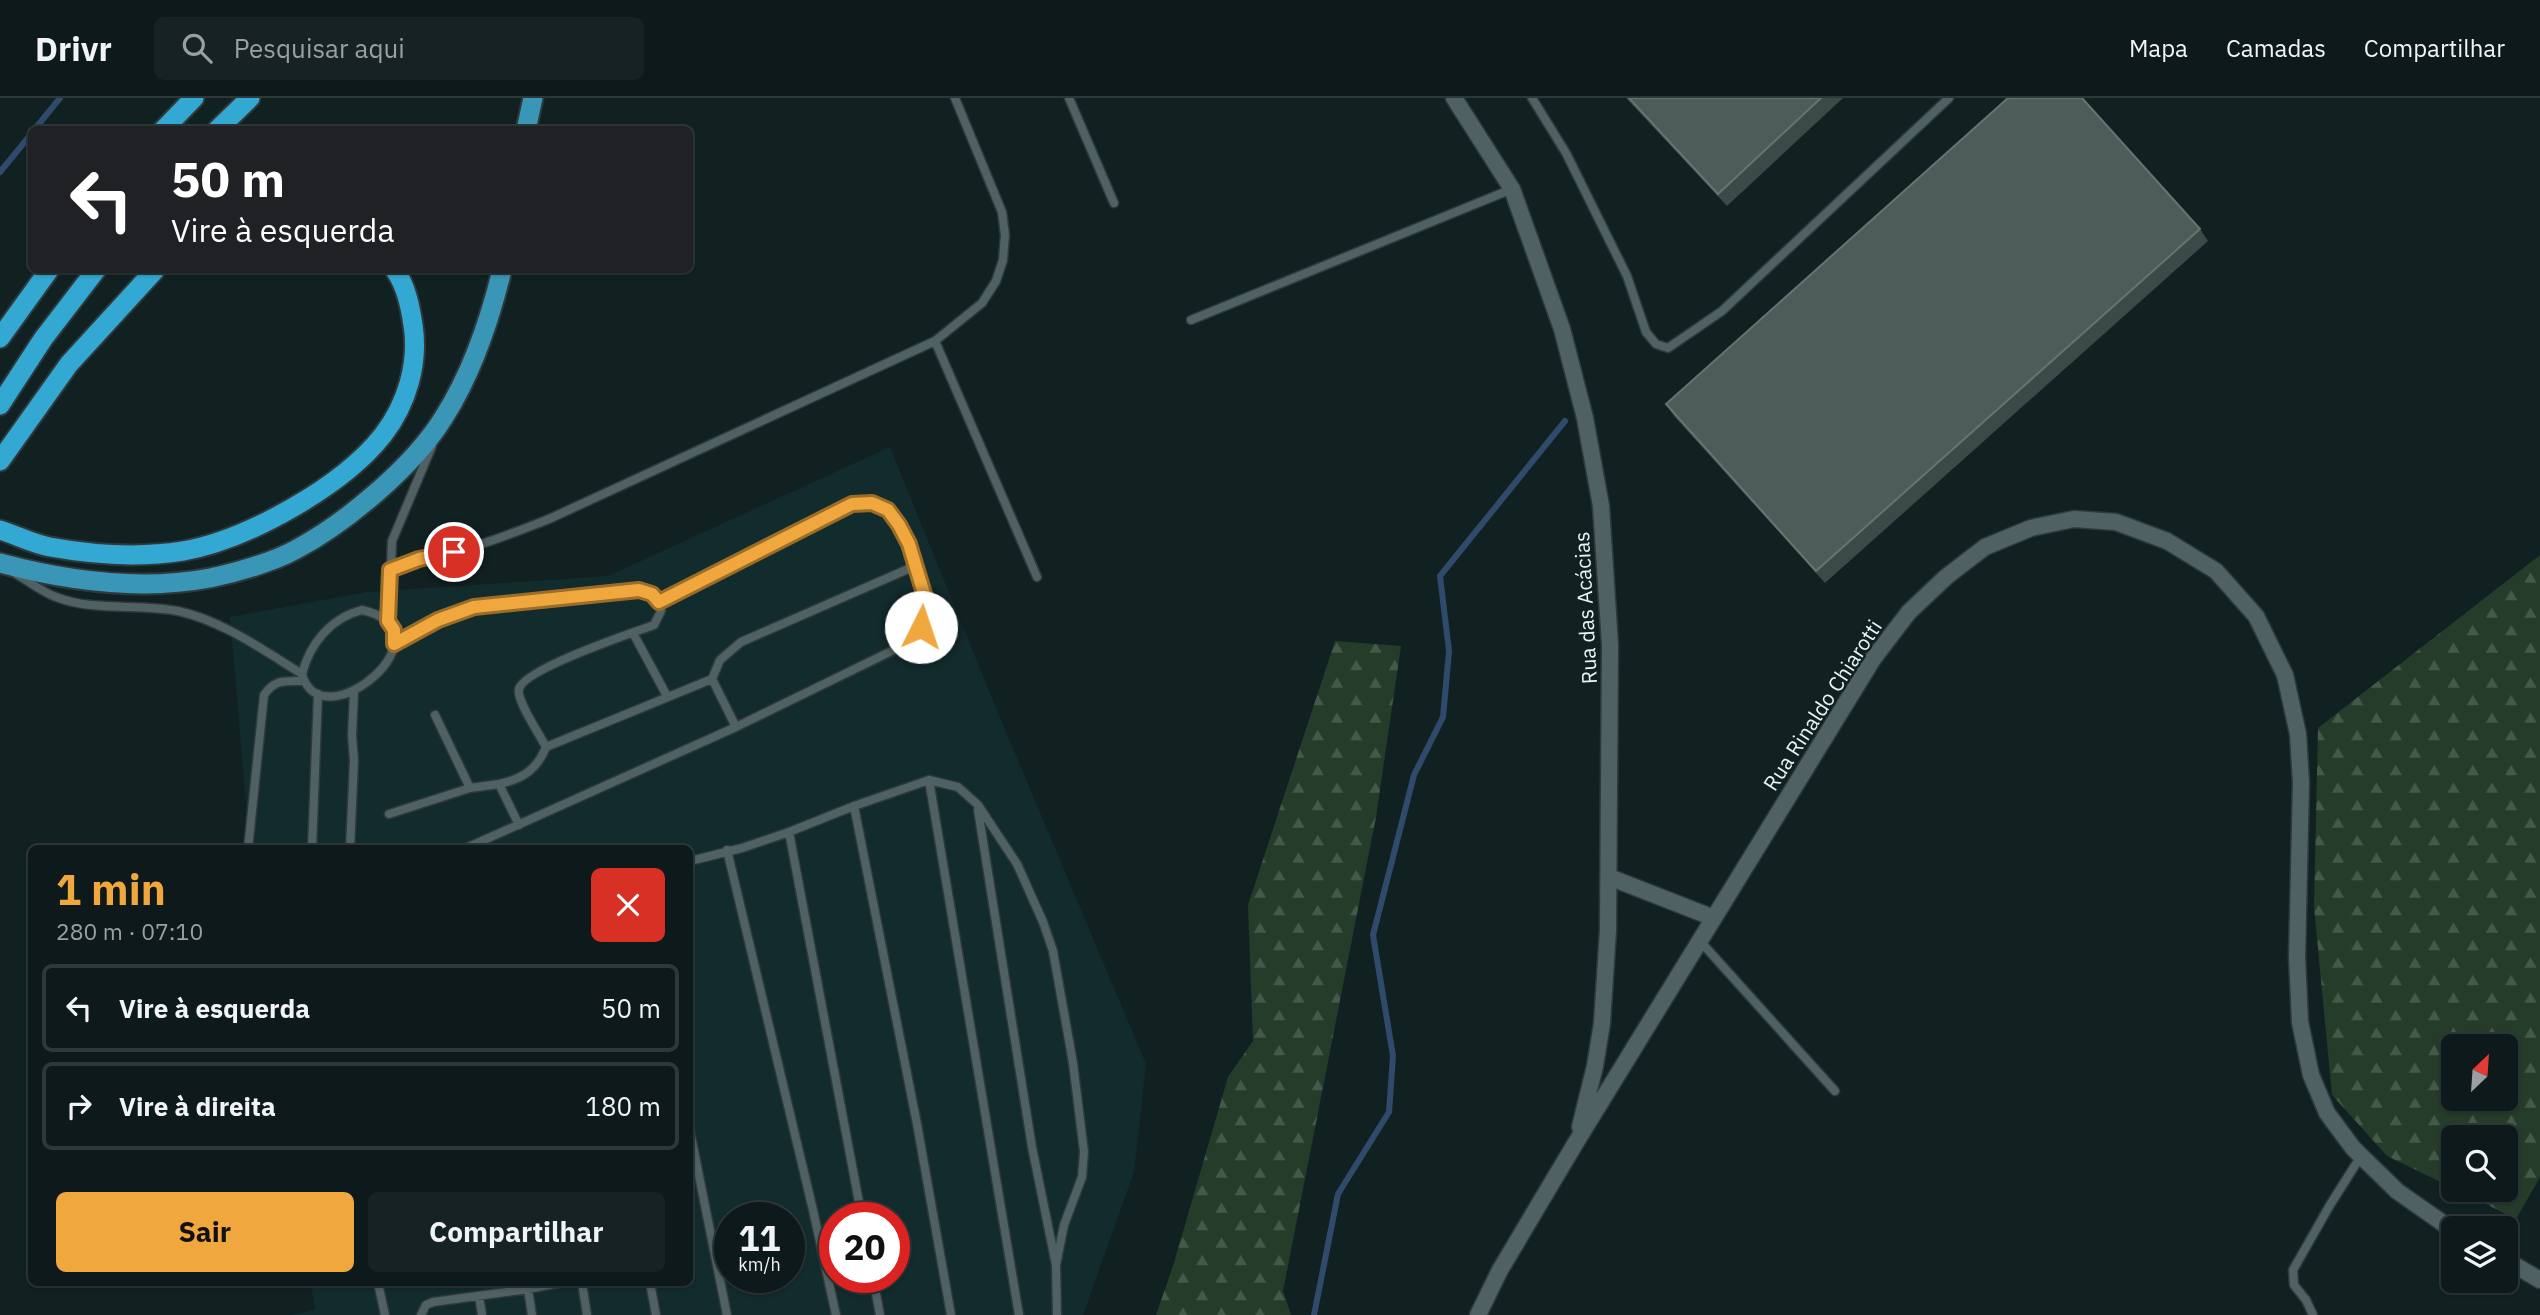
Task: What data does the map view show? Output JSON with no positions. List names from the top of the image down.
{
  "streets": {
    "street": ["Rua das Acácias", "Rua Rinaldo Chiarotti"]
  },
  "crossings": [
    ["Rua das Acácias", "Rua Rinaldo Chiarotti"]
  ],
  "north": "top right",
  "page": {
    "header": "Drivr",
    "search": "Pesquisar aqui",
    "nav": ["Mapa", "Camadas", "Compartilhar"],
    "turn": ["50 m", "Vire à esquerda"],
    "heading": ["1 min", "280 m · 07:10"],
    "list": [
      {
        "name": "Vire à esquerda",
        "value": "50 m"
      },
      {
        "name": "Vire à direita",
        "value": "180 m"
      }
    ],
    "buttons": ["Sair", "Compartilhar"],
    "speed": "11 km/h",
    "limit": "20"
  }
}
